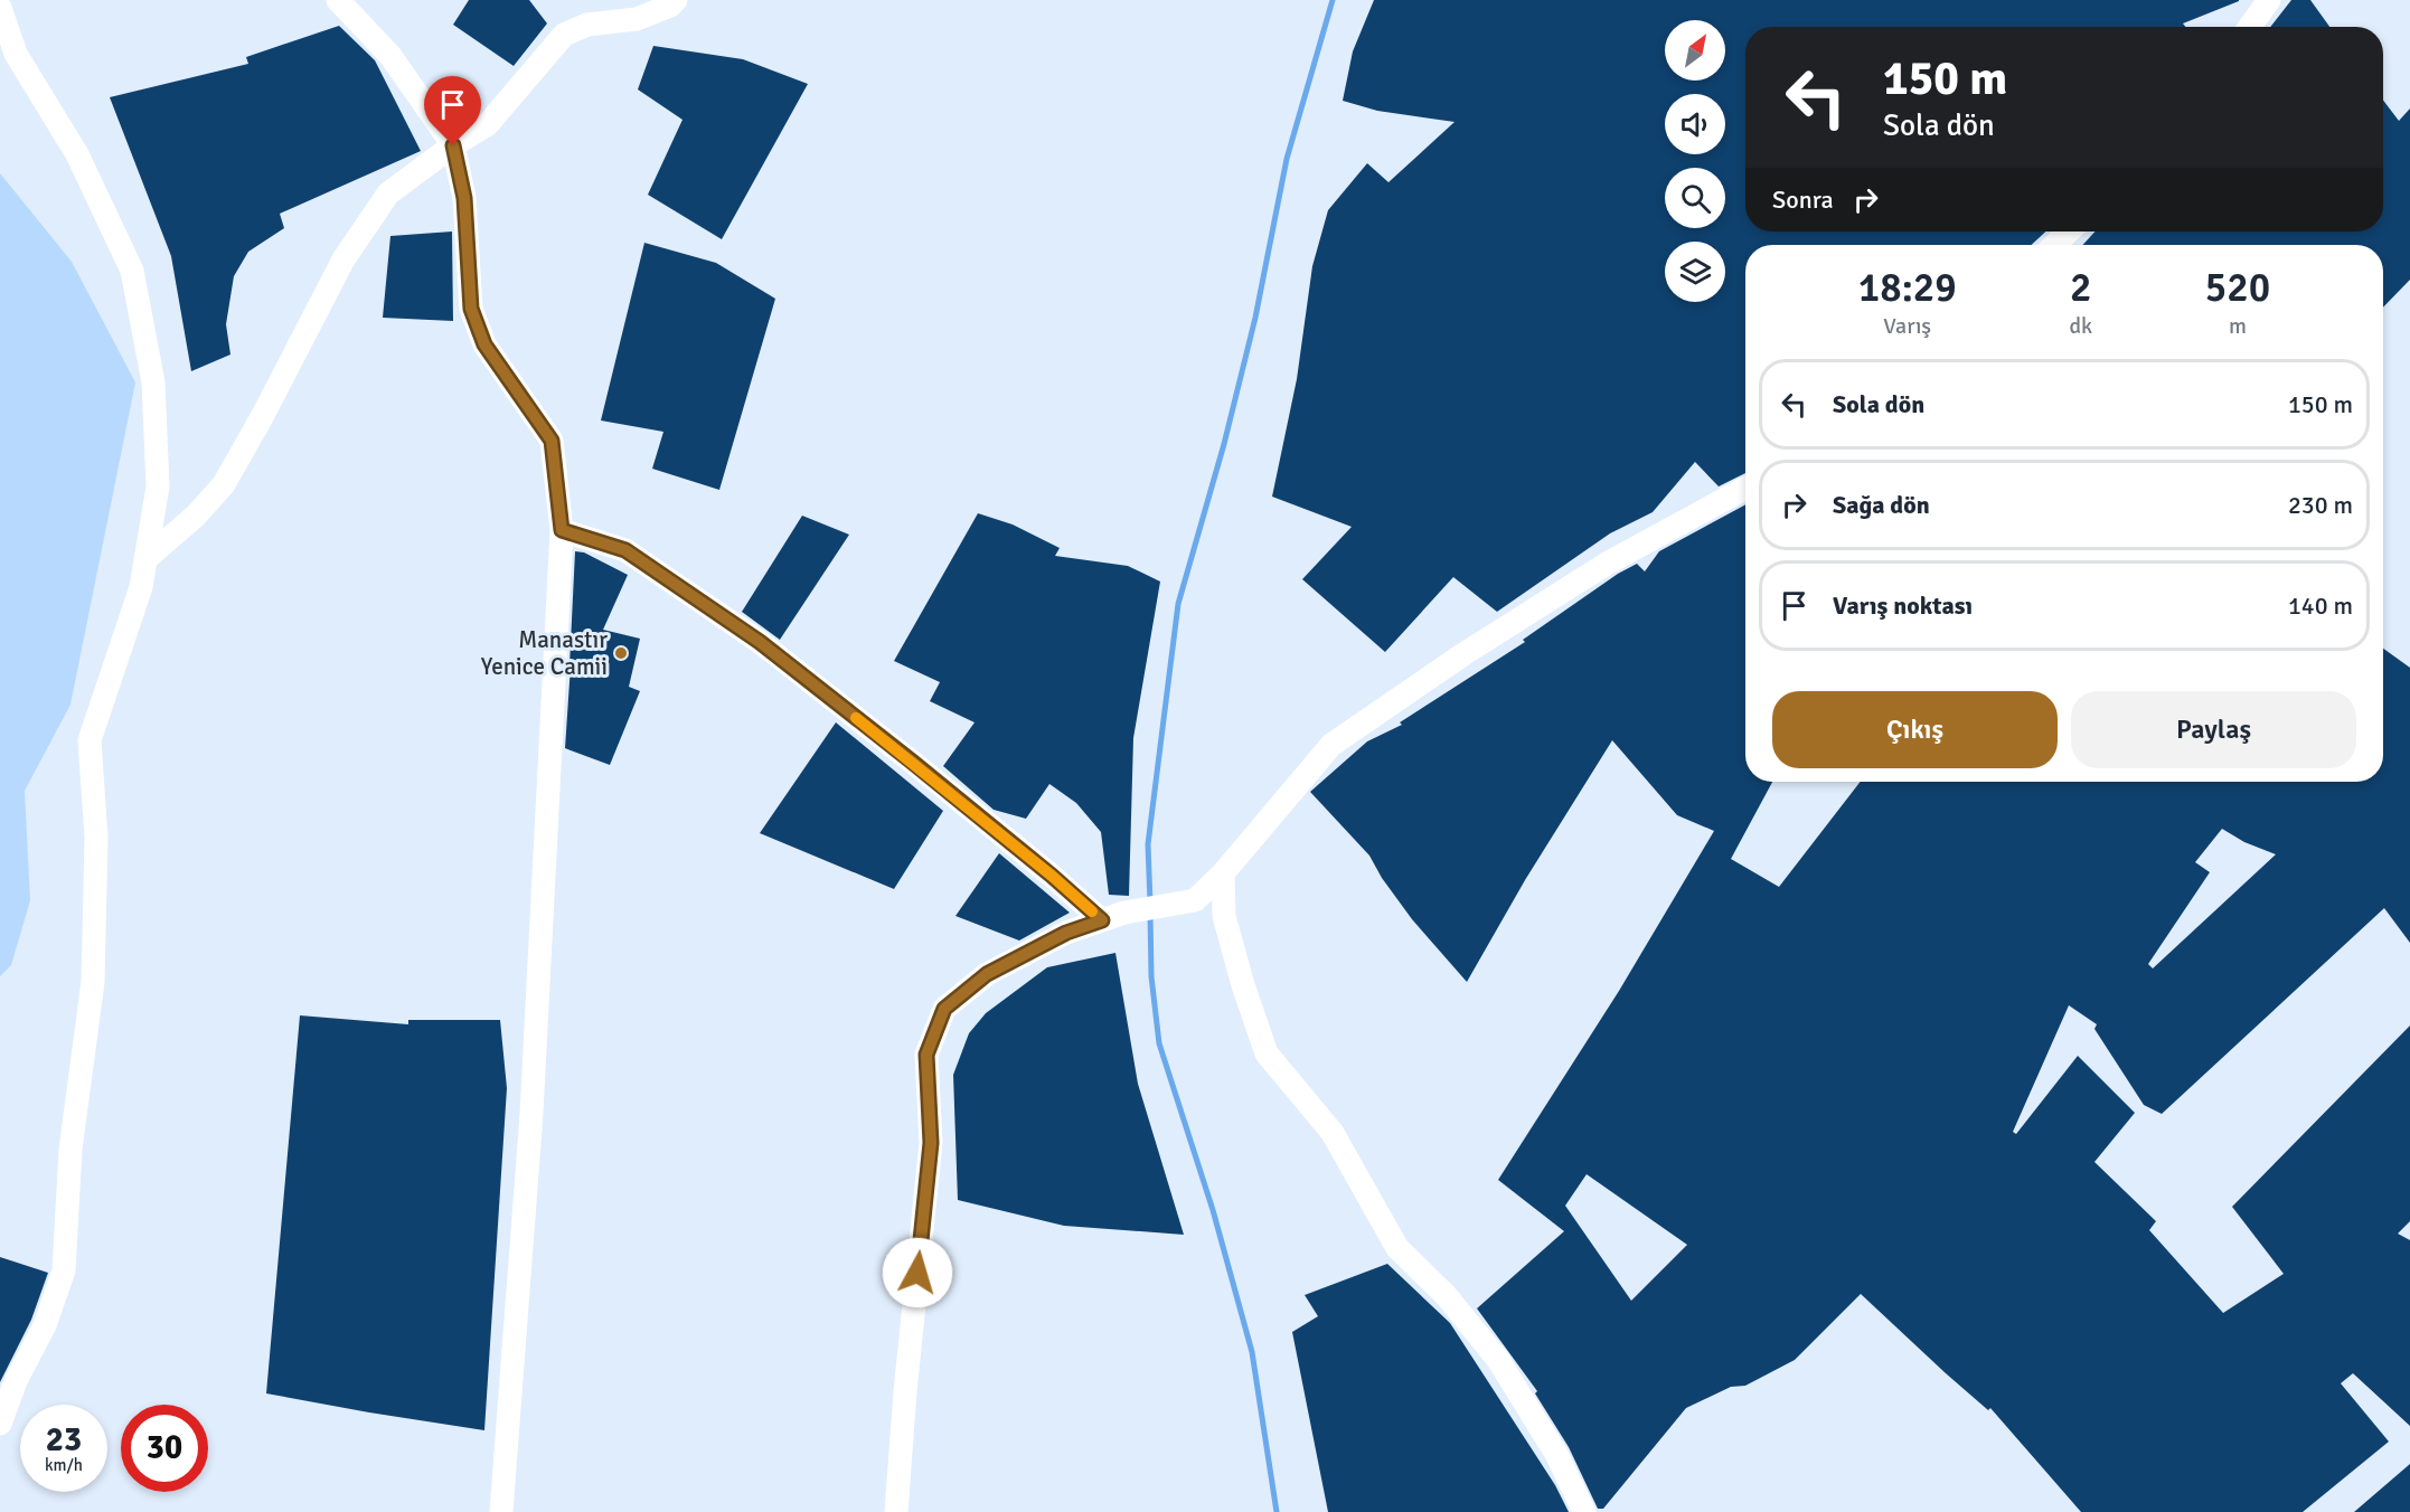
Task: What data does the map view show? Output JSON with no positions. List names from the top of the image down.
{
  "places": ["Manastır Yenice Camii"],
  "north": "top right",
  "page": {
    "turn": ["150 m", "Sola dön"],
    "then": "Sonra",
    "eta": [
      "18:29",
      "Varış",
      "2",
      "dk",
      "520",
      "m"
    ],
    "list": [
      {
        "name": "Sola dön",
        "value": "150 m"
      },
      {
        "name": "Sağa dön",
        "value": "230 m"
      },
      {
        "name": "Varış noktası",
        "value": "140 m"
      }
    ],
    "buttons": ["Çıkış", "Paylaş"],
    "speed": "23 km/h",
    "limit": "30"
  }
}
